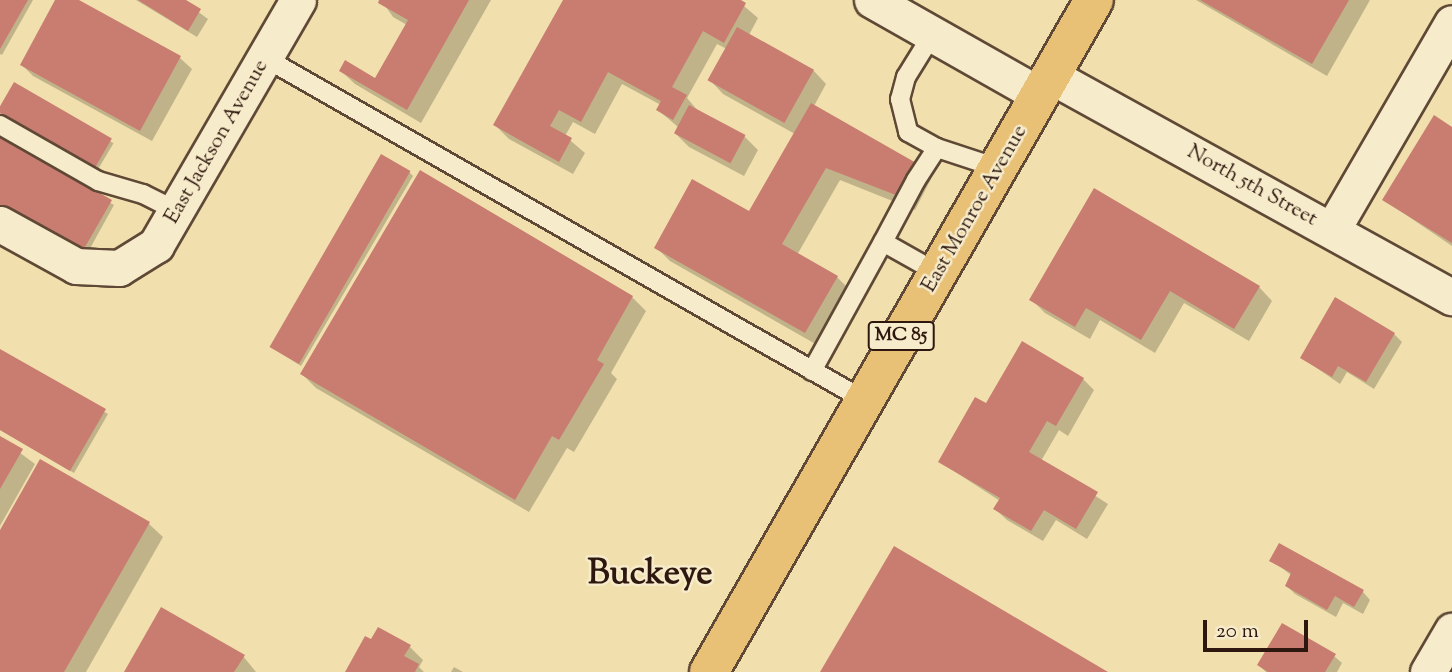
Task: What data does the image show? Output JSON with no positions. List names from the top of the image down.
{
  "streets": {
    "main road": ["East Monroe Avenue", "MC 85"],
    "street": ["East Jackson Avenue", "North 5th Street"]
  },
  "crossings": [
    ["North 5th Street", "East Monroe Avenue"]
  ],
  "districts": ["Buckeye"],
  "scale_bar": "20 m"
}
